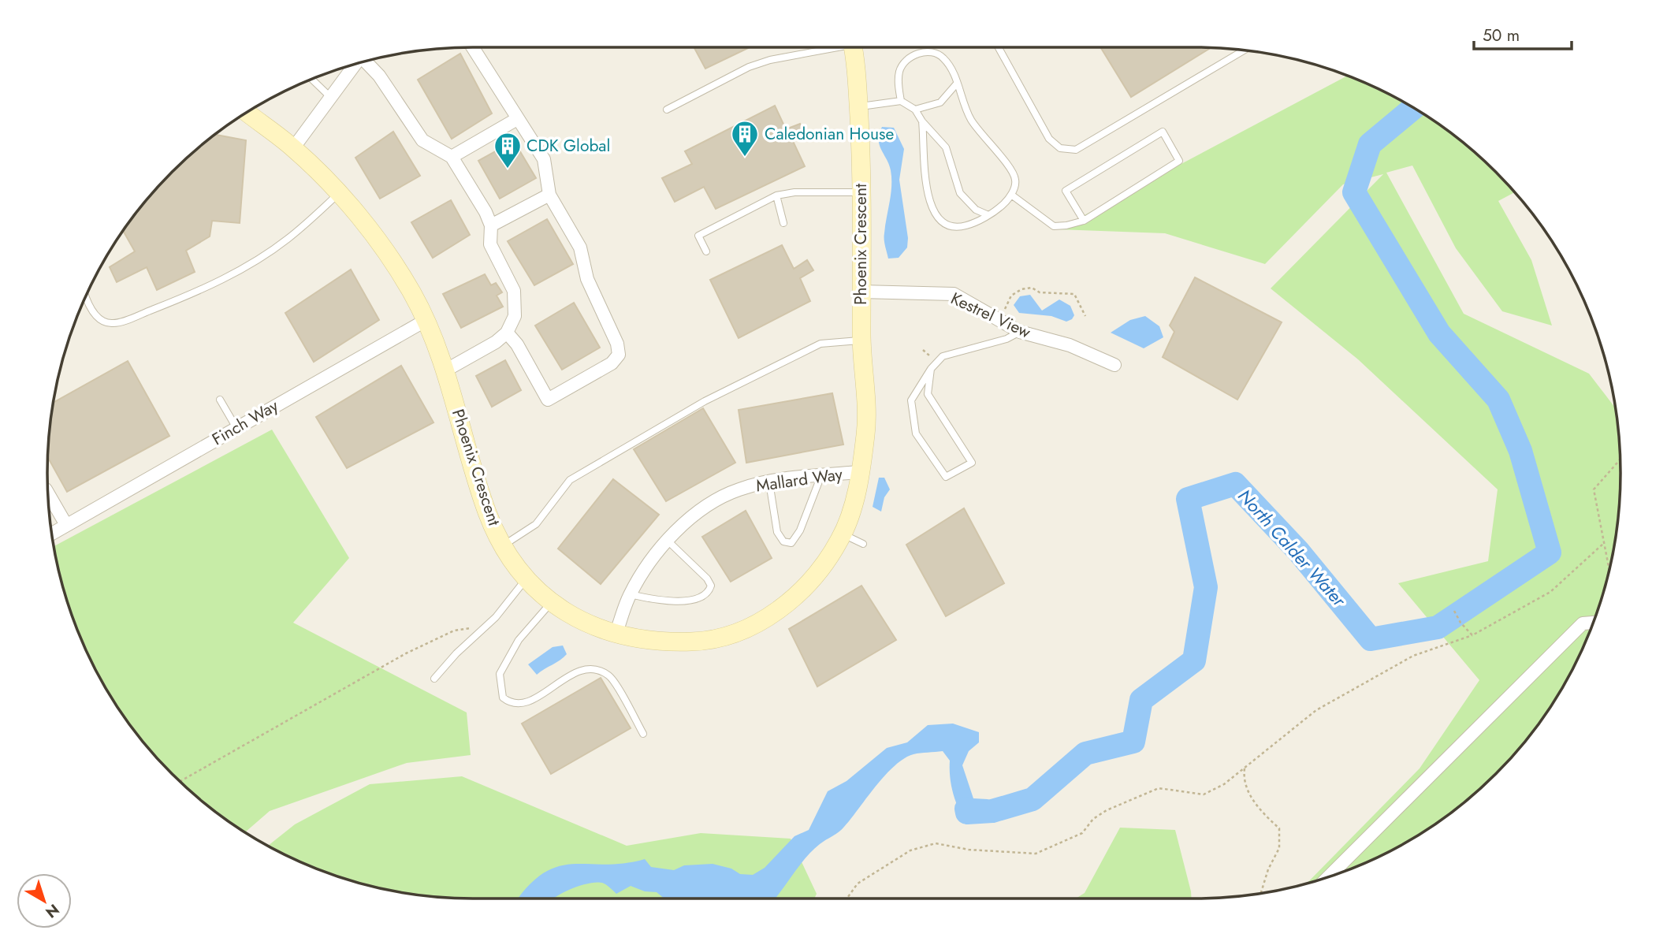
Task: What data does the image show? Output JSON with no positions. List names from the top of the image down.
{
  "streets": {
    "street": [
      "Phoenix Crescent",
      "Kestrel View",
      "Finch Way",
      "Mallard Way"
    ]
  },
  "crossings": [
    ["Phoenix Crescent", "Kestrel View"],
    ["Phoenix Crescent", "Finch Way"],
    ["Phoenix Crescent", "Mallard Way"]
  ],
  "water": ["North Calder Water"],
  "places": {
    "building": ["Caledonian House", "CDK Global"]
  },
  "scale_bar": "50 m",
  "north": "bottom right"
}
